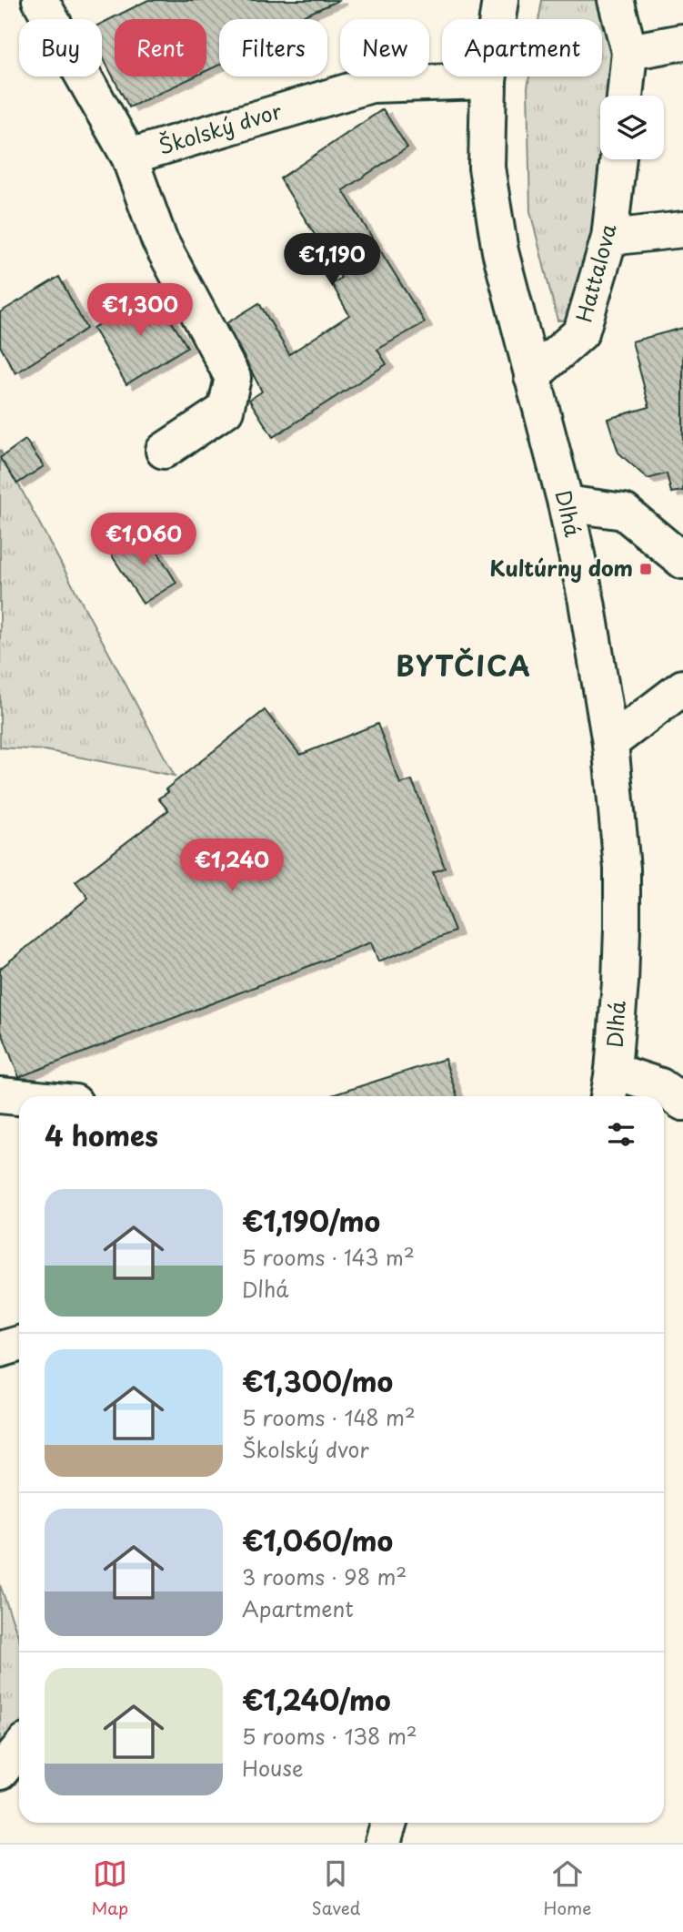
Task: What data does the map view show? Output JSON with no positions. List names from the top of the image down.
{
  "streets": {
    "street": ["Školský dvor", "Hattalova", "Dlhá"]
  },
  "crossings": [
    ["Školský dvor", "Dlhá"],
    ["Hattalova", "Dlhá"]
  ],
  "districts": ["BYTČICA"],
  "places": {
    "transit": ["Kultúrny dom"]
  },
  "page": {
    "chip": [
      "Buy",
      "Rent",
      "Filters",
      "New",
      "Apartment"
    ],
    "price": [
      "€1,190",
      "€1,300",
      "€1,060",
      "€1,240"
    ],
    "heading": "4 homes",
    "list": [
      {
        "name": "€1,190/mo",
        "note": "5 rooms · 143 m² · Dlhá"
      },
      {
        "name": "€1,300/mo",
        "note": "5 rooms · 148 m² · Školský dvor"
      },
      {
        "name": "€1,060/mo",
        "note": "3 rooms · 98 m² · Apartment"
      },
      {
        "name": "€1,240/mo",
        "note": "5 rooms · 138 m² · House"
      }
    ],
    "tabs": ["Map", "Saved", "Home"]
  }
}
